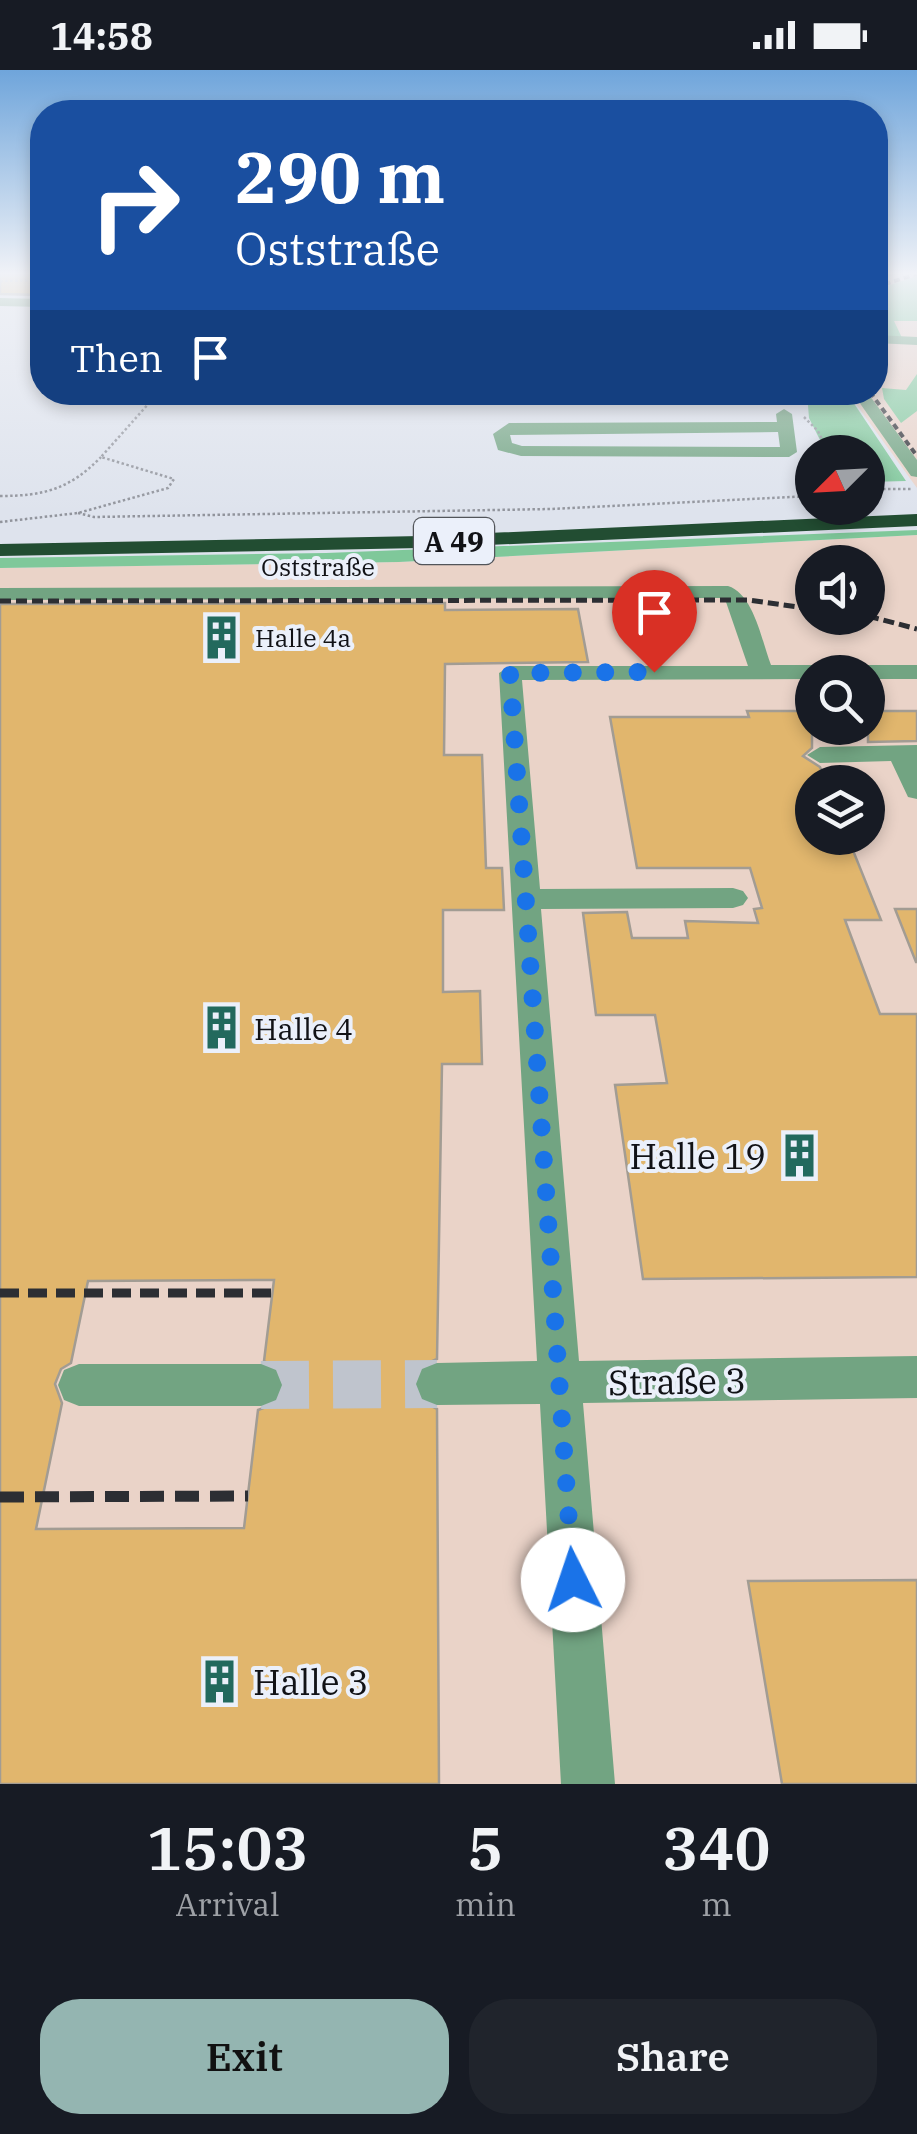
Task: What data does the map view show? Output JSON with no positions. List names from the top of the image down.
{
  "streets": {
    "highway": ["A 49"],
    "street": ["Oststraße", "Straße 3"]
  },
  "places": {
    "building": [
      "Halle 4a",
      "Halle 4",
      "Halle 19",
      "Halle 3"
    ]
  },
  "north": "bottom left",
  "page": {
    "status": "14:58",
    "turn": ["290 m", "Oststraße"],
    "then": "Then",
    "eta": [
      "15:03",
      "Arrival",
      "5",
      "min",
      "340",
      "m"
    ],
    "buttons": ["Exit", "Share"]
  }
}
